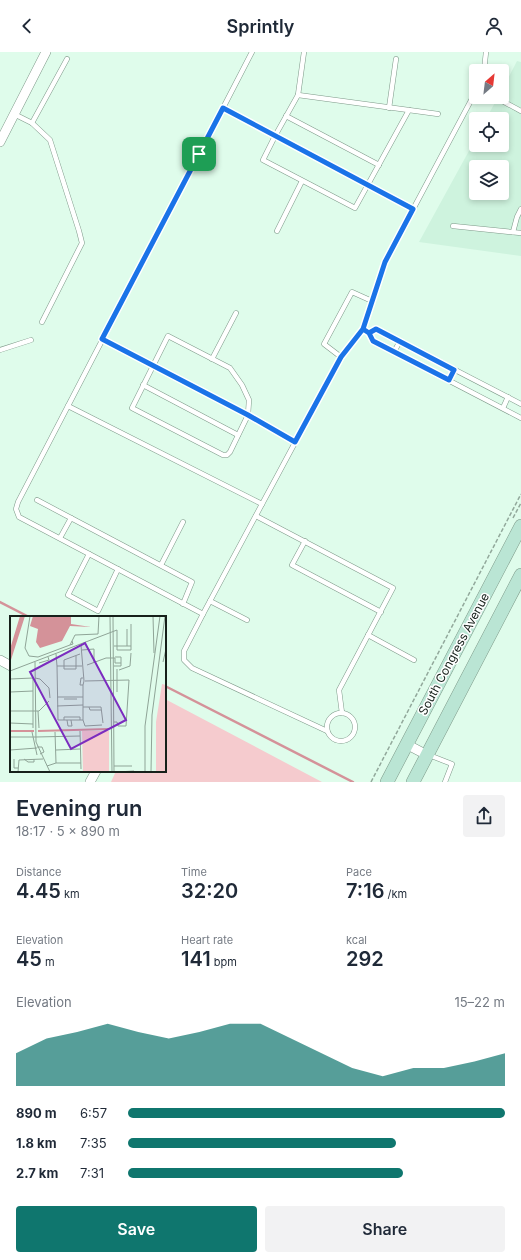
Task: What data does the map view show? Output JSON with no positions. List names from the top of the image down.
{
  "streets": {
    "main road": ["South Congress Avenue"]
  },
  "north": "top right",
  "page": {
    "header": "Sprintly",
    "heading": ["Evening run", "18:17 · 5 × 890 m"],
    "stats": [
      ["Distance", "4.45 km"],
      ["Time", "32:20"],
      ["Pace", "7:16 /km"],
      ["Elevation", "45 m"],
      ["Heart rate", "141 bpm"],
      ["kcal", "292"]
    ],
    "chart": ["Elevation", "15–22 m"],
    "list": [
      {
        "name": "890 m",
        "note": "6:57"
      },
      {
        "name": "1.8 km",
        "note": "7:35"
      },
      {
        "name": "2.7 km",
        "note": "7:31"
      }
    ],
    "buttons": ["Save", "Share"]
  }
}
